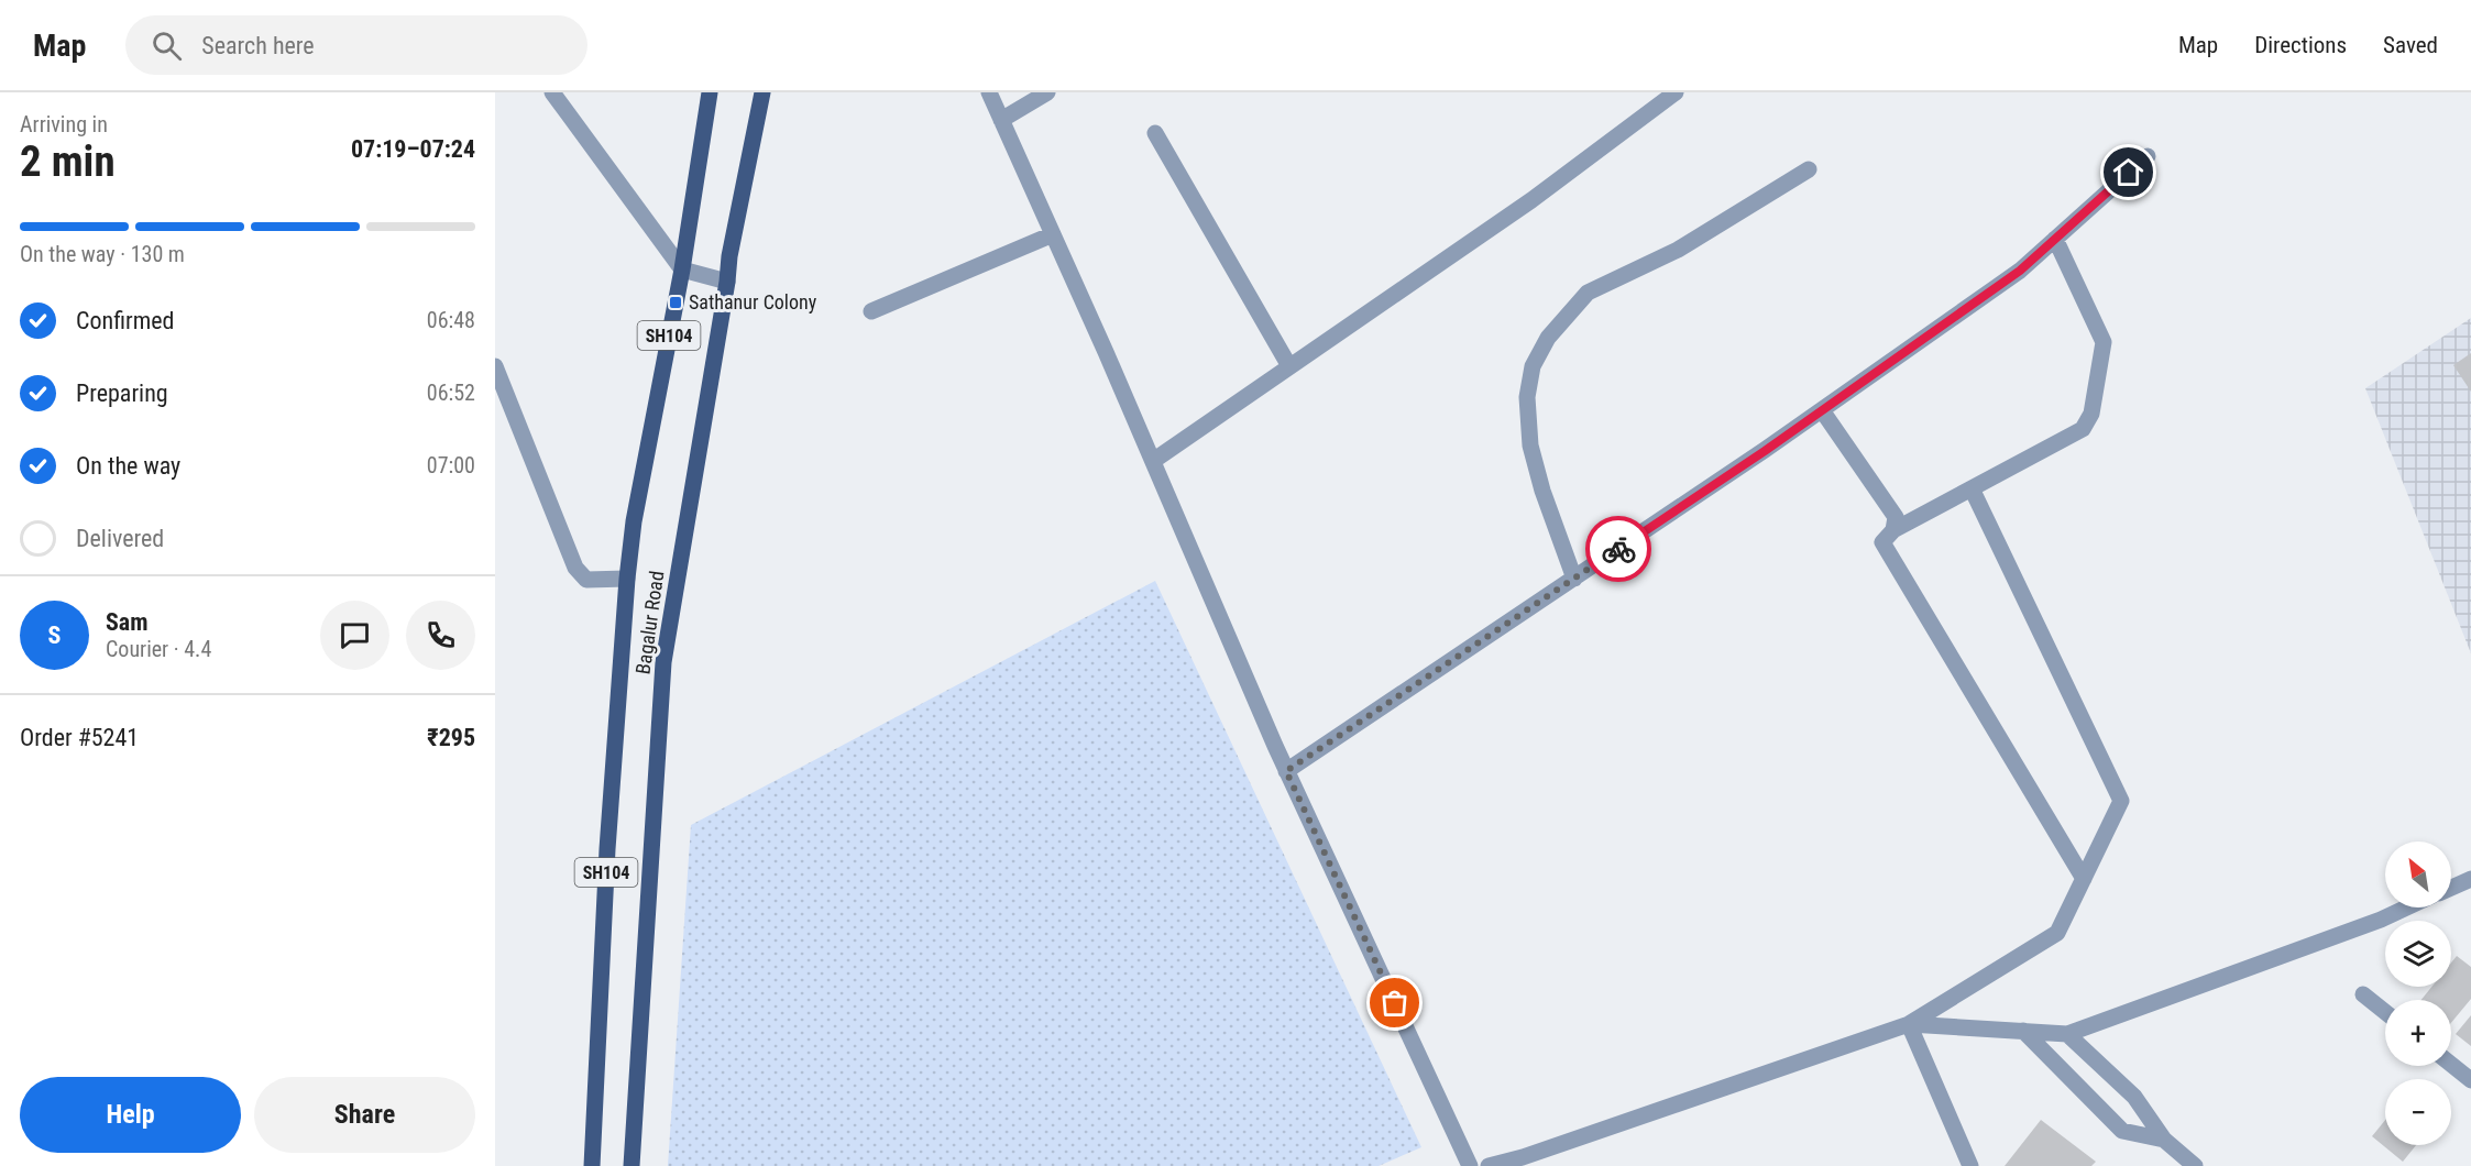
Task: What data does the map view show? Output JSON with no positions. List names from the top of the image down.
{
  "streets": {
    "main road": ["SH104", "Bagalur Road"]
  },
  "places": {
    "transit": ["Sathanur Colony"]
  },
  "north": "top left",
  "page": {
    "header": "Map",
    "search": "Search here",
    "nav": ["Map", "Directions", "Saved"],
    "heading": ["2 min", "Arriving in", "07:19–07:24"],
    "panel": [
      "Sam",
      "Courier · 4.4",
      "Order #5241",
      "₹295"
    ],
    "bar": "On the way · 130 m",
    "list": [
      ["Confirmed", "06:48"],
      ["Preparing", "06:52"],
      ["On the way", "07:00"],
      "Delivered"
    ],
    "round": "S",
    "map_buttons": ["+", "−"],
    "buttons": ["Help", "Share"]
  }
}
